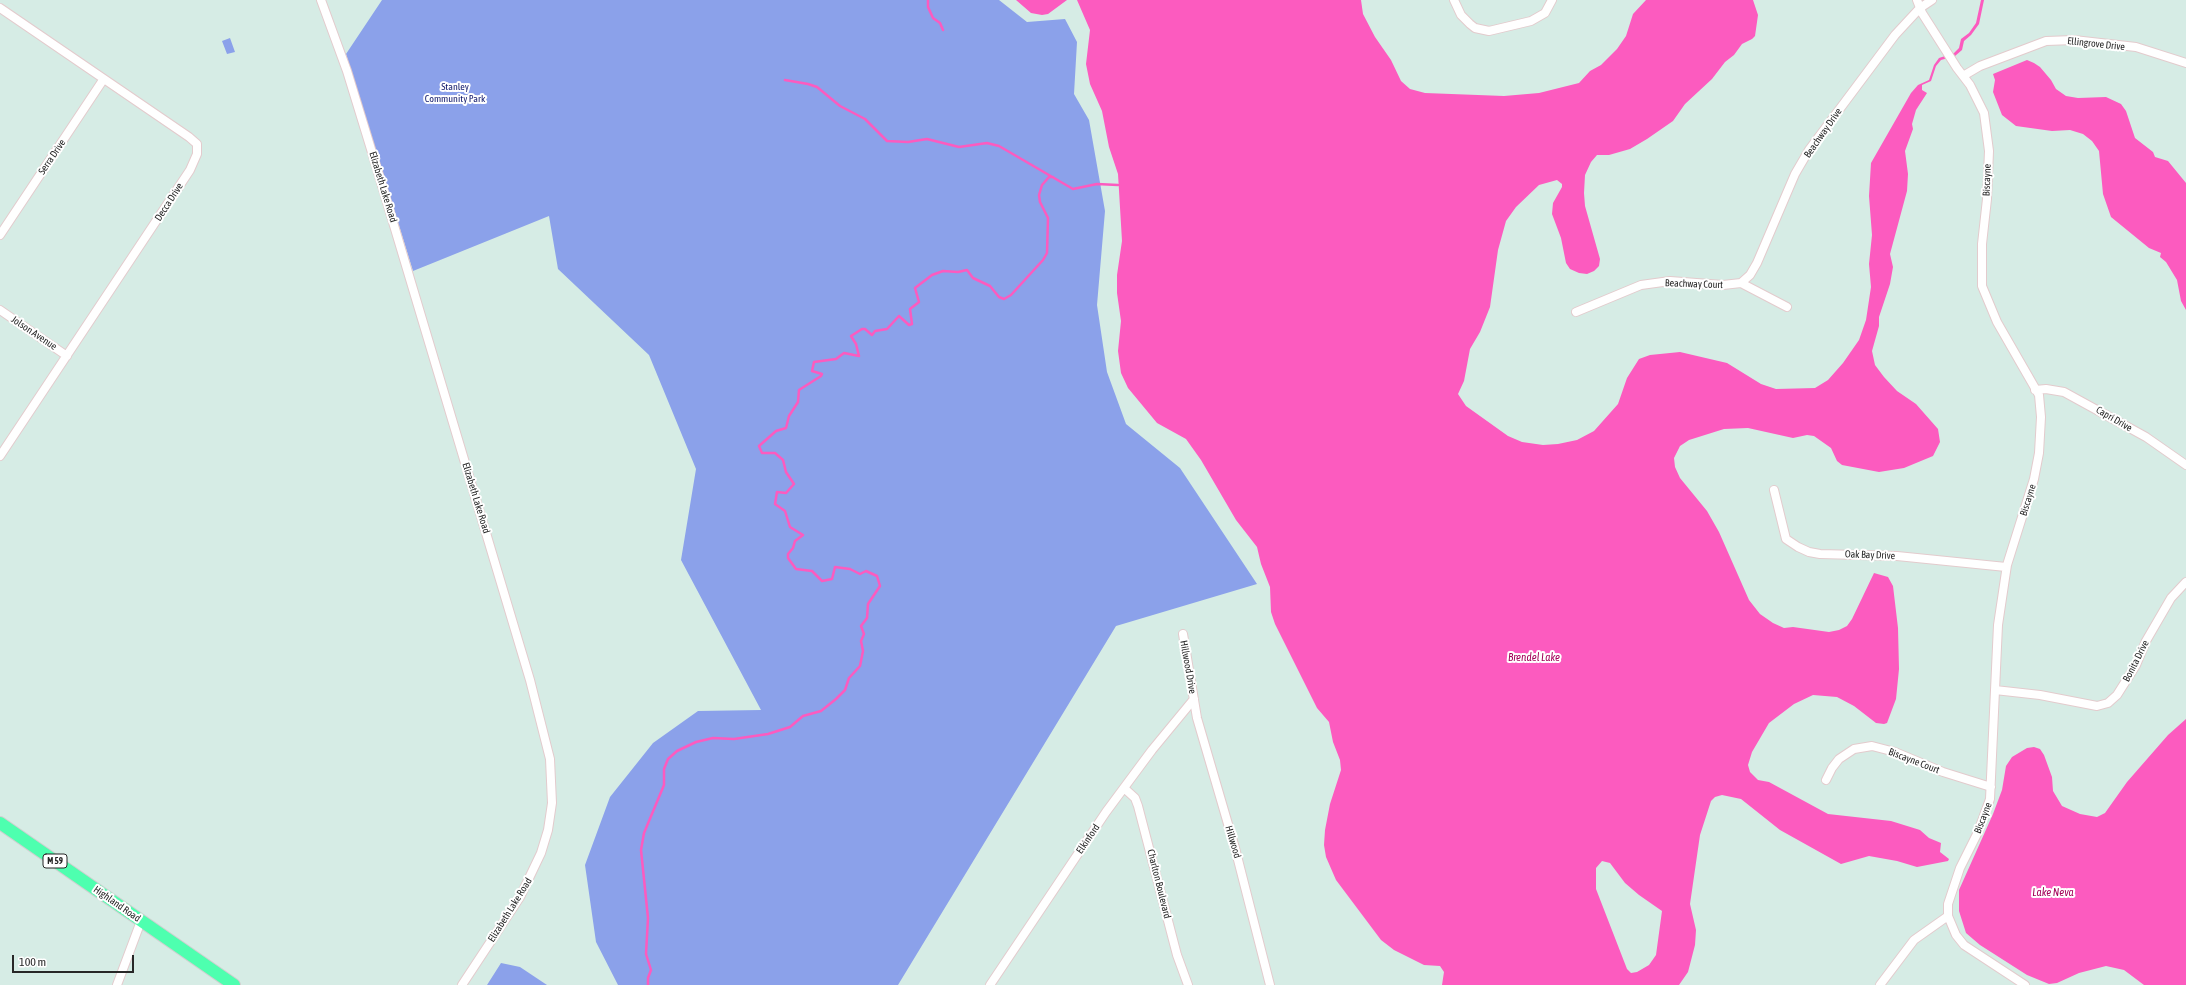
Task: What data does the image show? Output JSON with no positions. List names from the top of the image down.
{
  "streets": {
    "highway": ["M 59", "Highland Road"],
    "street": [
      "Ellingrove Drive",
      "Beachway Drive",
      "Serra Drive",
      "Biscayne",
      "Elizabeth Lake Road",
      "Decca Drive",
      "Beachway Court",
      "Jolson Avenue",
      "Capri Drive",
      "Oak Bay Drive",
      "Bonita Drive",
      "Hillwood Drive",
      "Biscayne Court",
      "Elkinford",
      "Hillwood",
      "Charlton Boulevard"
    ]
  },
  "crossings": [
    ["Ellingrove Drive", "Biscayne"],
    ["Beachway Drive", "Biscayne"],
    ["Beachway Drive", "Beachway Court"],
    ["Serra Drive", "Decca Drive"],
    ["Biscayne", "Capri Drive"],
    ["Biscayne", "Oak Bay Drive"],
    ["Biscayne", "Bonita Drive"],
    ["Biscayne", "Biscayne Court"],
    ["Decca Drive", "Jolson Avenue"],
    ["Hillwood Drive", "Elkinford"],
    ["Hillwood Drive", "Hillwood"],
    ["Elkinford", "Hillwood"],
    ["Elkinford", "Charlton Boulevard"]
  ],
  "water": ["Brendel Lake", "Lake Neva"],
  "parks": ["Stanley Community Park"],
  "scale_bar": "100 m"
}
